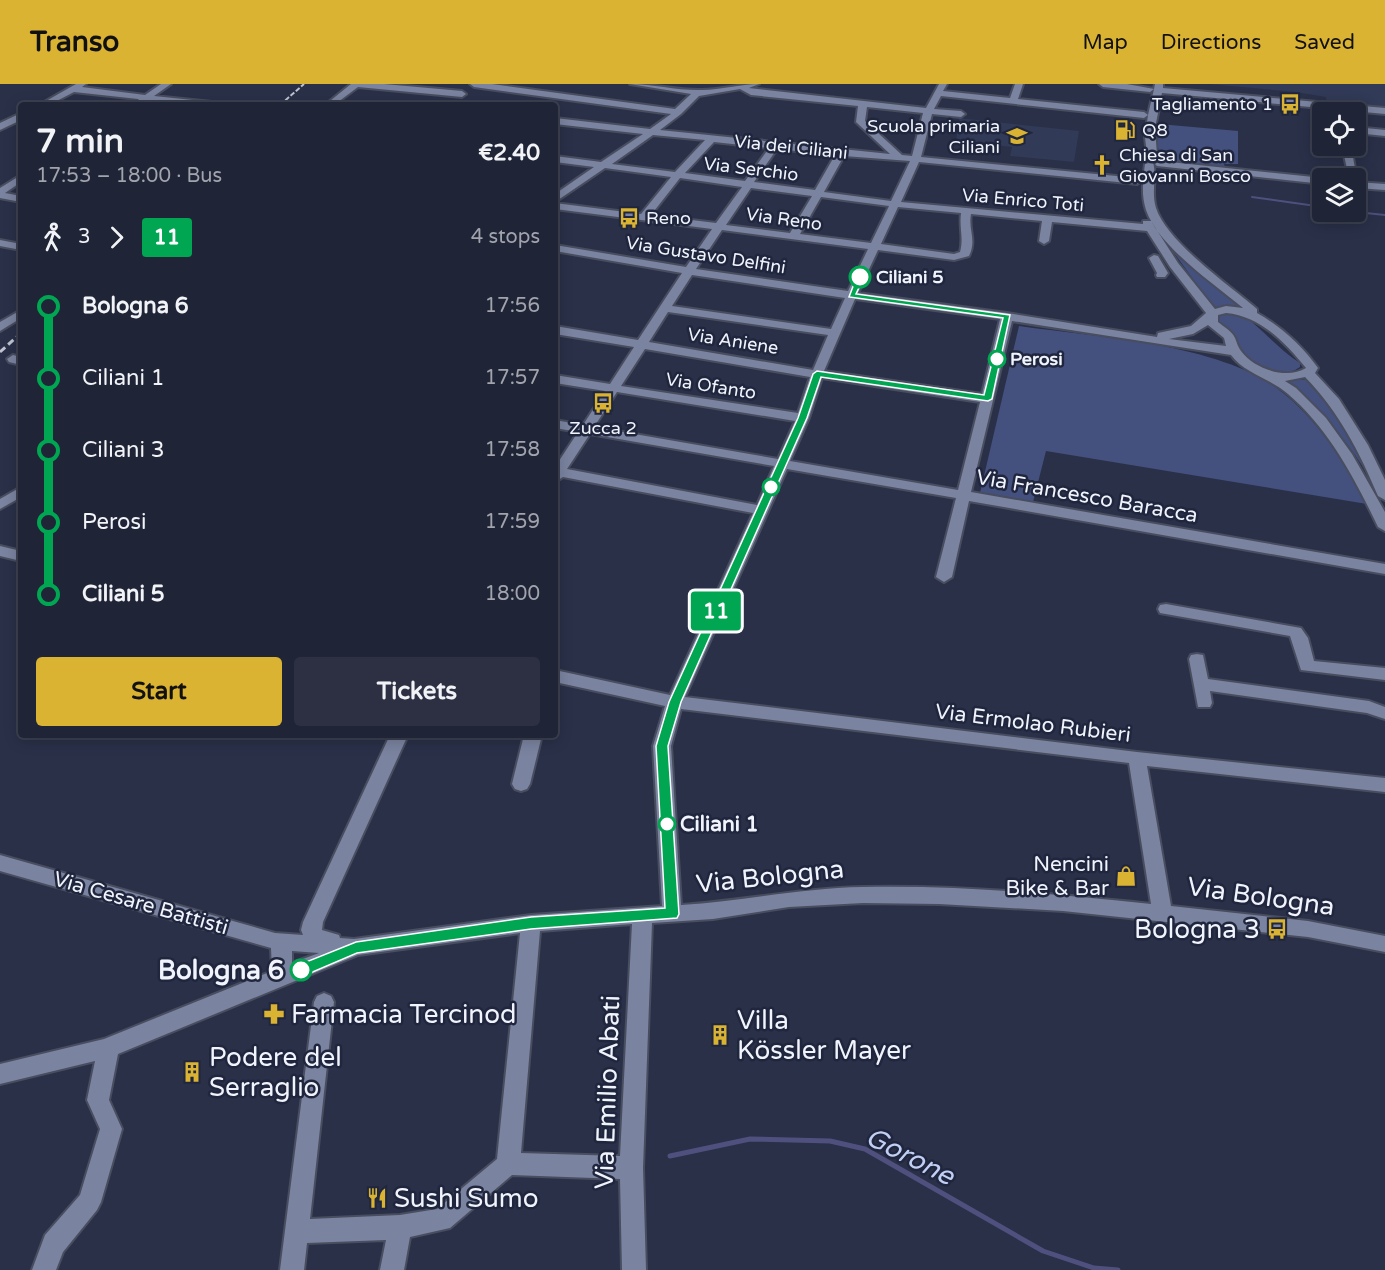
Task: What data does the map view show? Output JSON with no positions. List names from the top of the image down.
{
  "streets": {
    "street": [
      "Via dei Ciliani",
      "Via Serchio",
      "Via Enrico Toti",
      "Via Reno",
      "Via Gustavo Delfini",
      "Via Aniene",
      "Via Ofanto",
      "Via Francesco Baracca",
      "Via Ermolao Rubieri",
      "Via Bologna",
      "Via Cesare Battisti",
      "Via Emilio Abati"
    ]
  },
  "crossings": [
    ["Via Serchio", "Via Enrico Toti"],
    ["Via Enrico Toti", "Via Reno"],
    ["Via Bologna", "Via Cesare Battisti"],
    ["Via Bologna", "Via Emilio Abati"]
  ],
  "water": ["Gorone"],
  "places": {
    "bus stop": [
      "Tagliamento 1",
      "Reno",
      "Zucca 2",
      "Bologna 3"
    ],
    "fuel station": ["Q8"],
    "school or university": ["Scuola primaria Ciliani"],
    "church": ["Chiesa di San Giovanni Bosco"],
    "other": [
      "Ciliani 5",
      "Perosi",
      "Ciliani 1",
      "Bologna 6"
    ],
    "shop": ["Nencini Bike & Bar"],
    "pharmacy": ["Farmacia Tercinod"],
    "building": ["Villa Kössler Mayer", "Podere del Serraglio"],
    "restaurant": ["Sushi Sumo"]
  },
  "lines": ["bus line 11"],
  "page": {
    "header": "Transo",
    "nav": ["Map", "Directions", "Saved"],
    "on_map": "11",
    "heading": ["7 min", "17:53 – 18:00 · Bus", "€2.40"],
    "legs": ["3", "11", "4 stops"],
    "list": [
      {
        "name": "Bologna 6",
        "value": "17:56"
      },
      {
        "name": "Ciliani 1",
        "value": "17:57"
      },
      {
        "name": "Ciliani 3",
        "value": "17:58"
      },
      {
        "name": "Perosi",
        "value": "17:59"
      },
      {
        "name": "Ciliani 5",
        "value": "18:00"
      }
    ],
    "buttons": ["Start", "Tickets"]
  }
}
